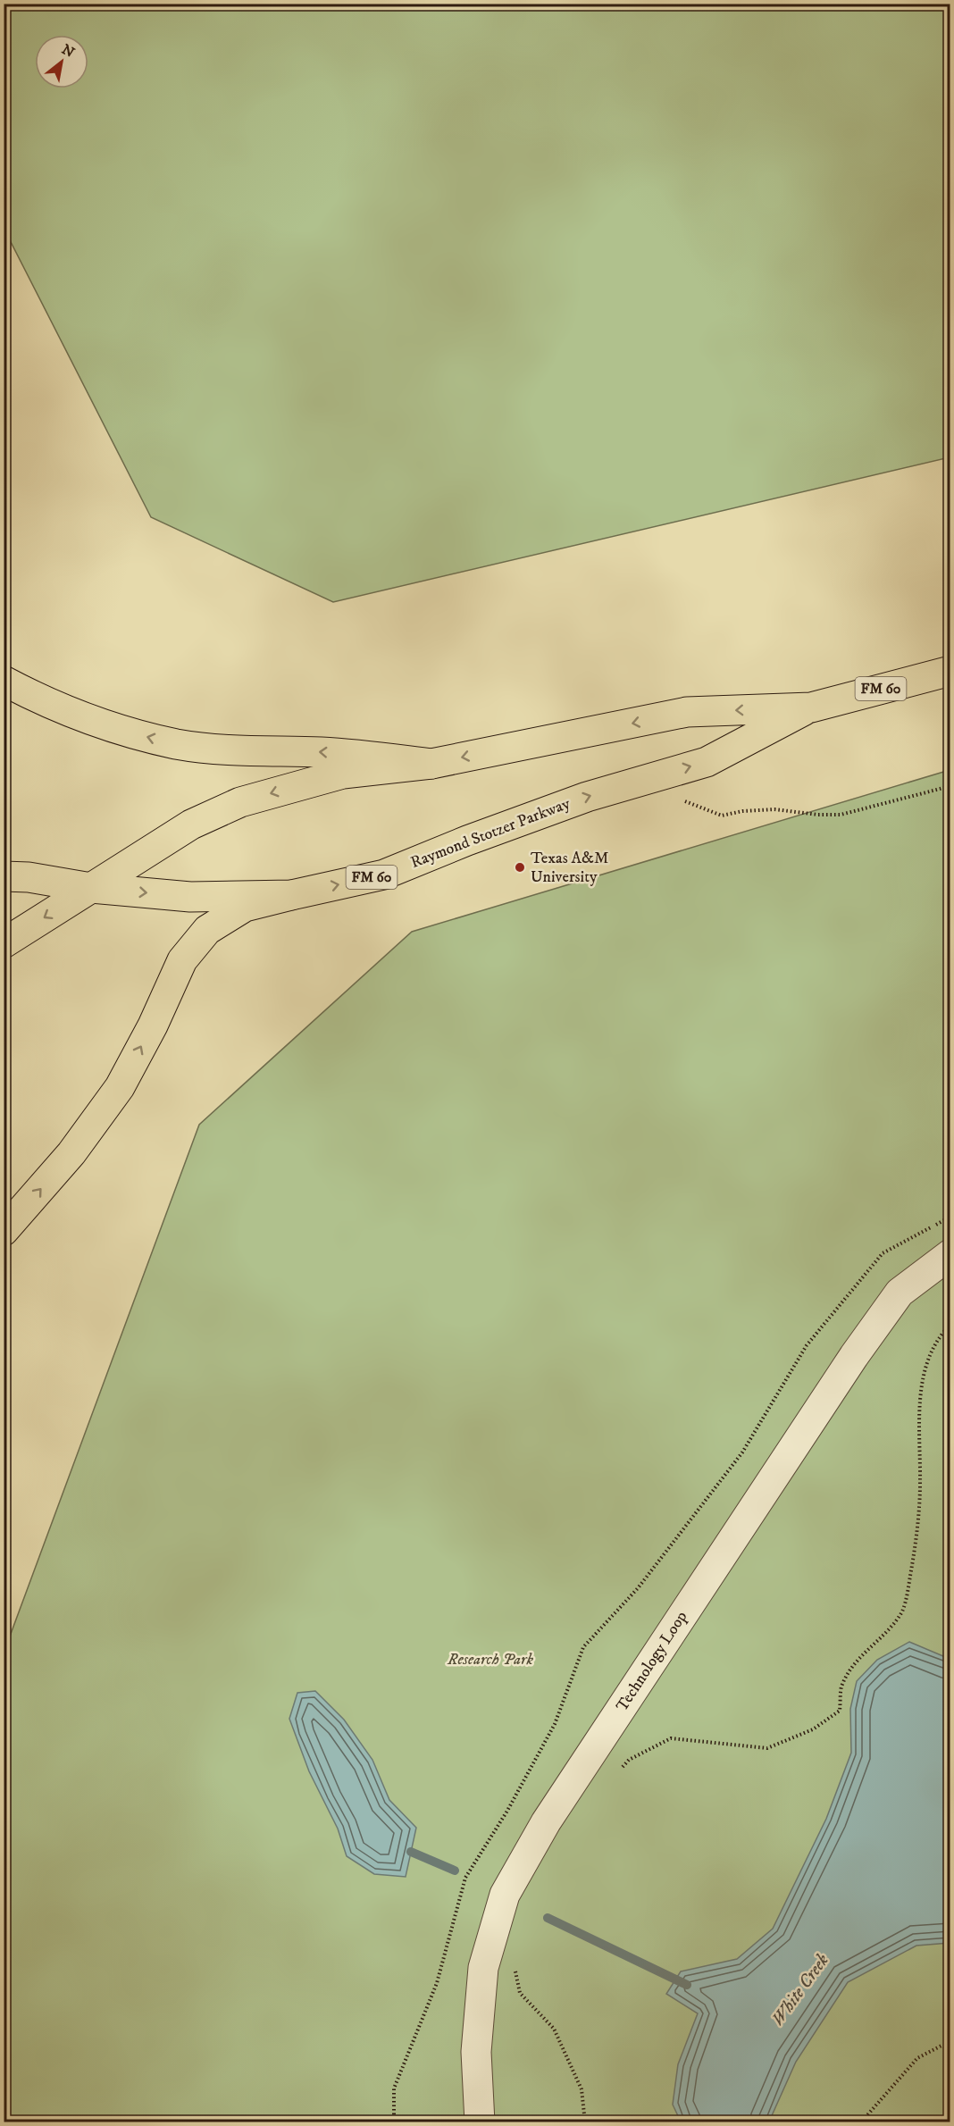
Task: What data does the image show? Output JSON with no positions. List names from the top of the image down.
{
  "streets": {
    "main road": ["FM 60", "Raymond Stotzer Parkway"],
    "street": ["Technology Loop"]
  },
  "water": ["White Creek"],
  "parks": ["Research Park"],
  "places": ["Texas A&M University"],
  "north": "top right"
}
